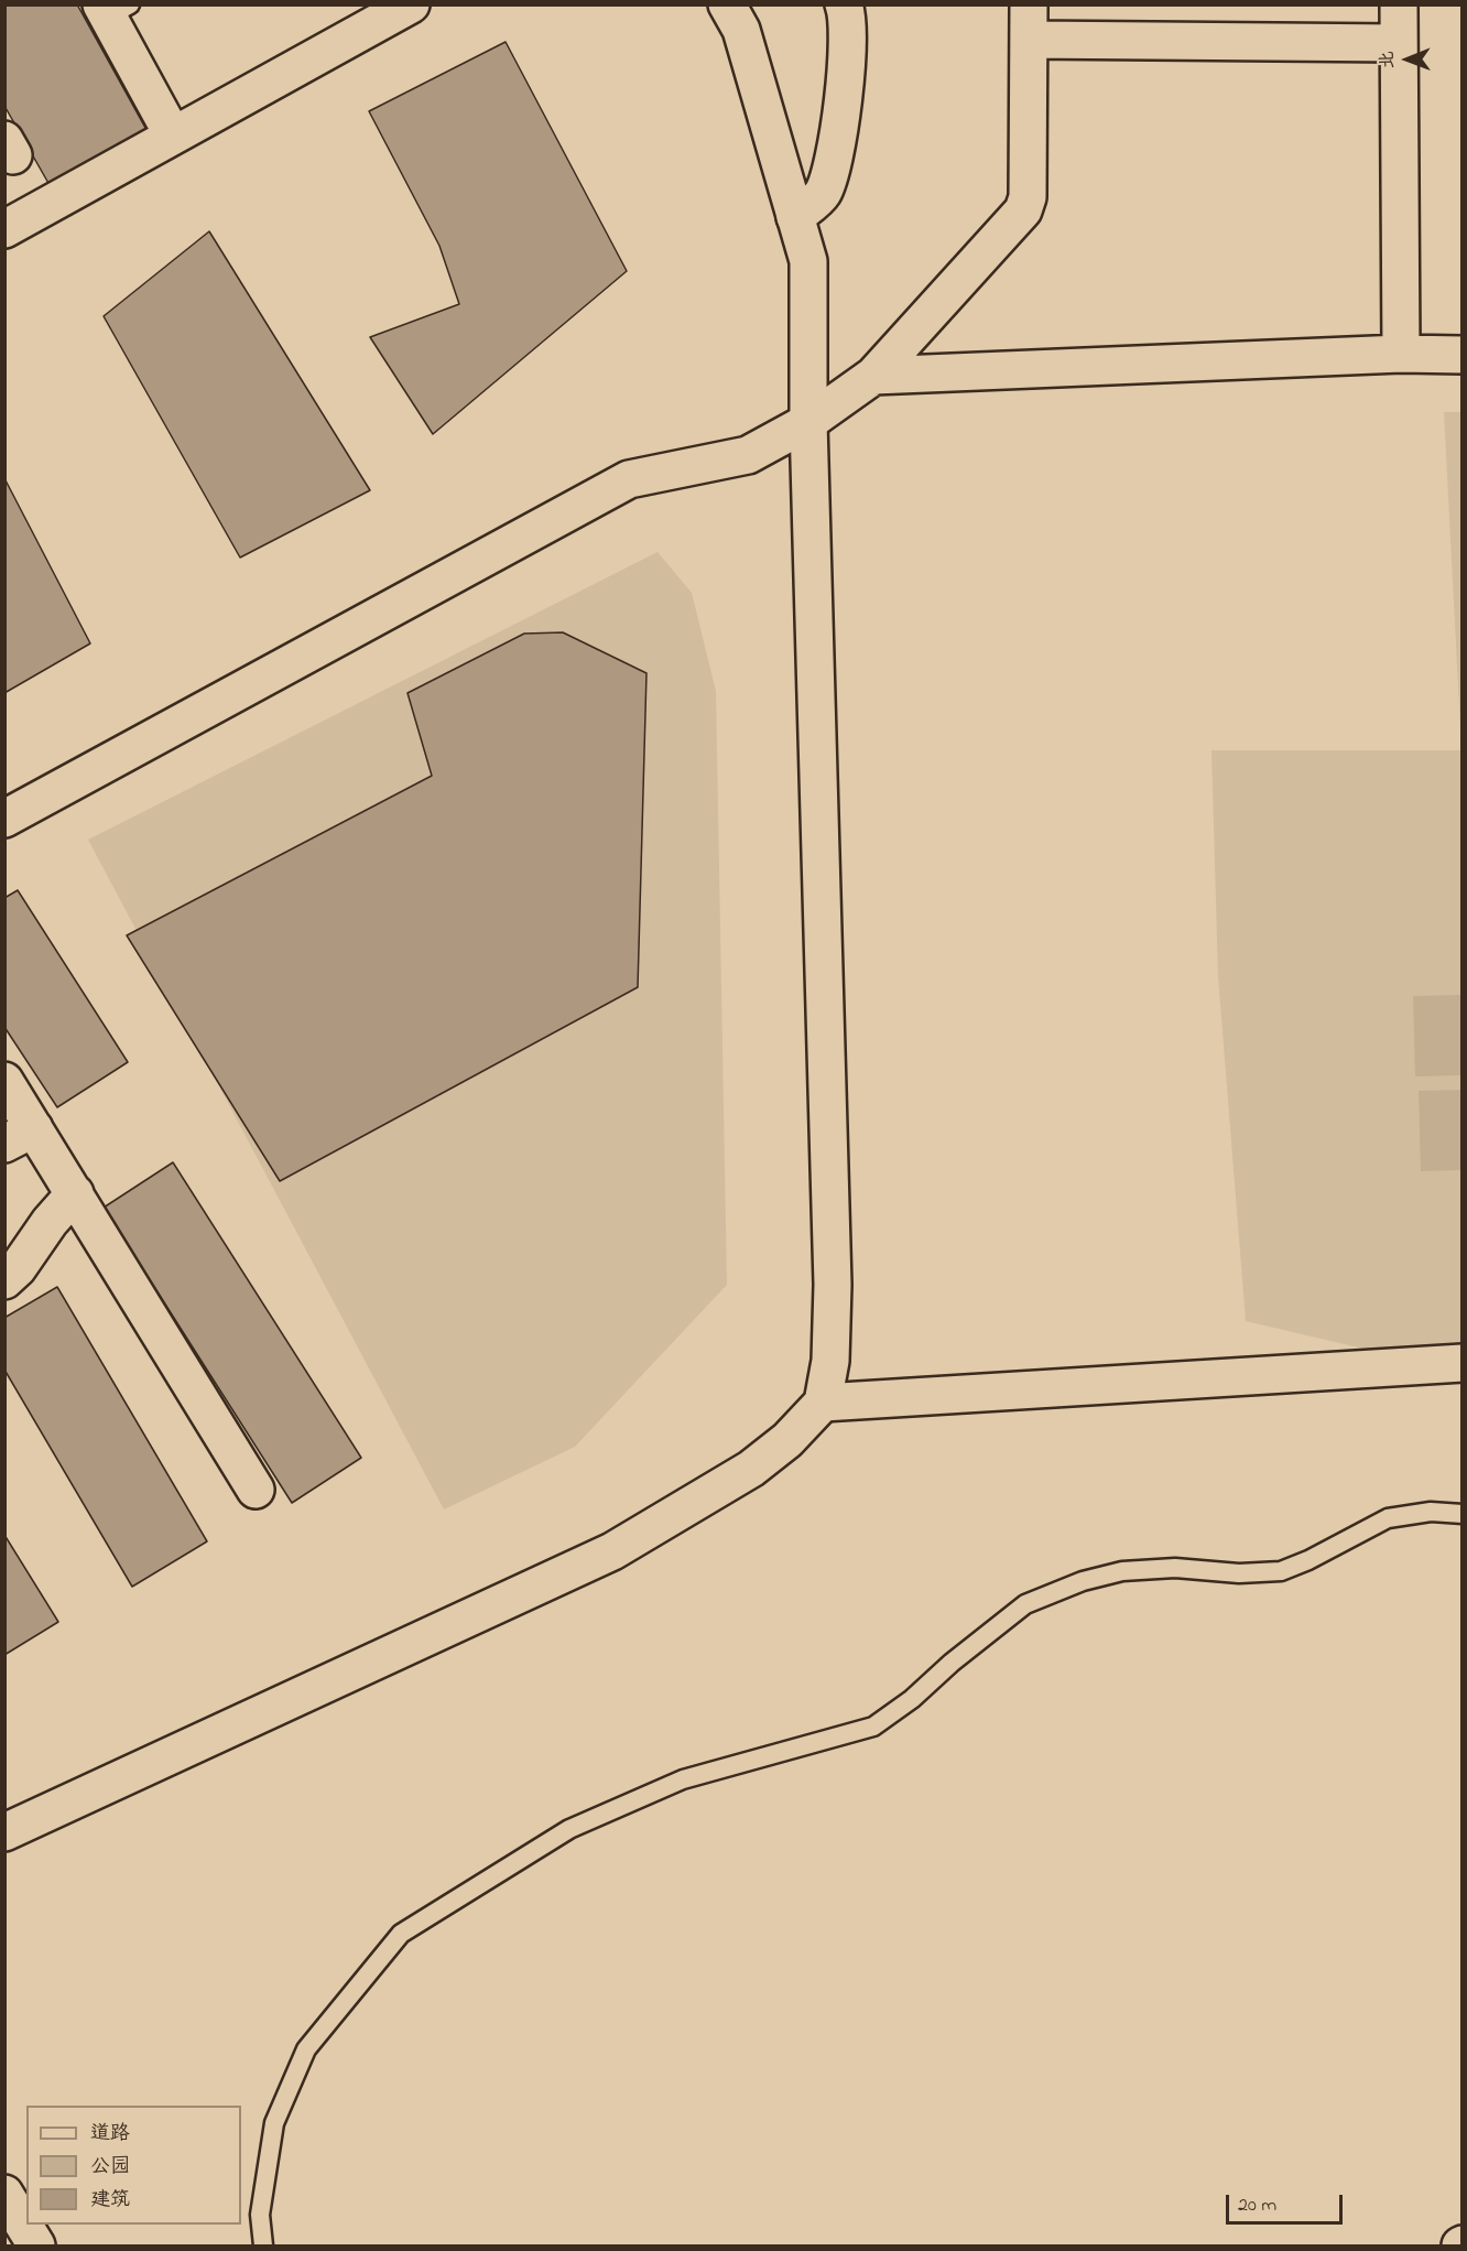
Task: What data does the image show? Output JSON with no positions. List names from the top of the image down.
{
  "legend": ["道路", "公园", "建筑"],
  "scale_bar": "20 m",
  "north": "left"
}
